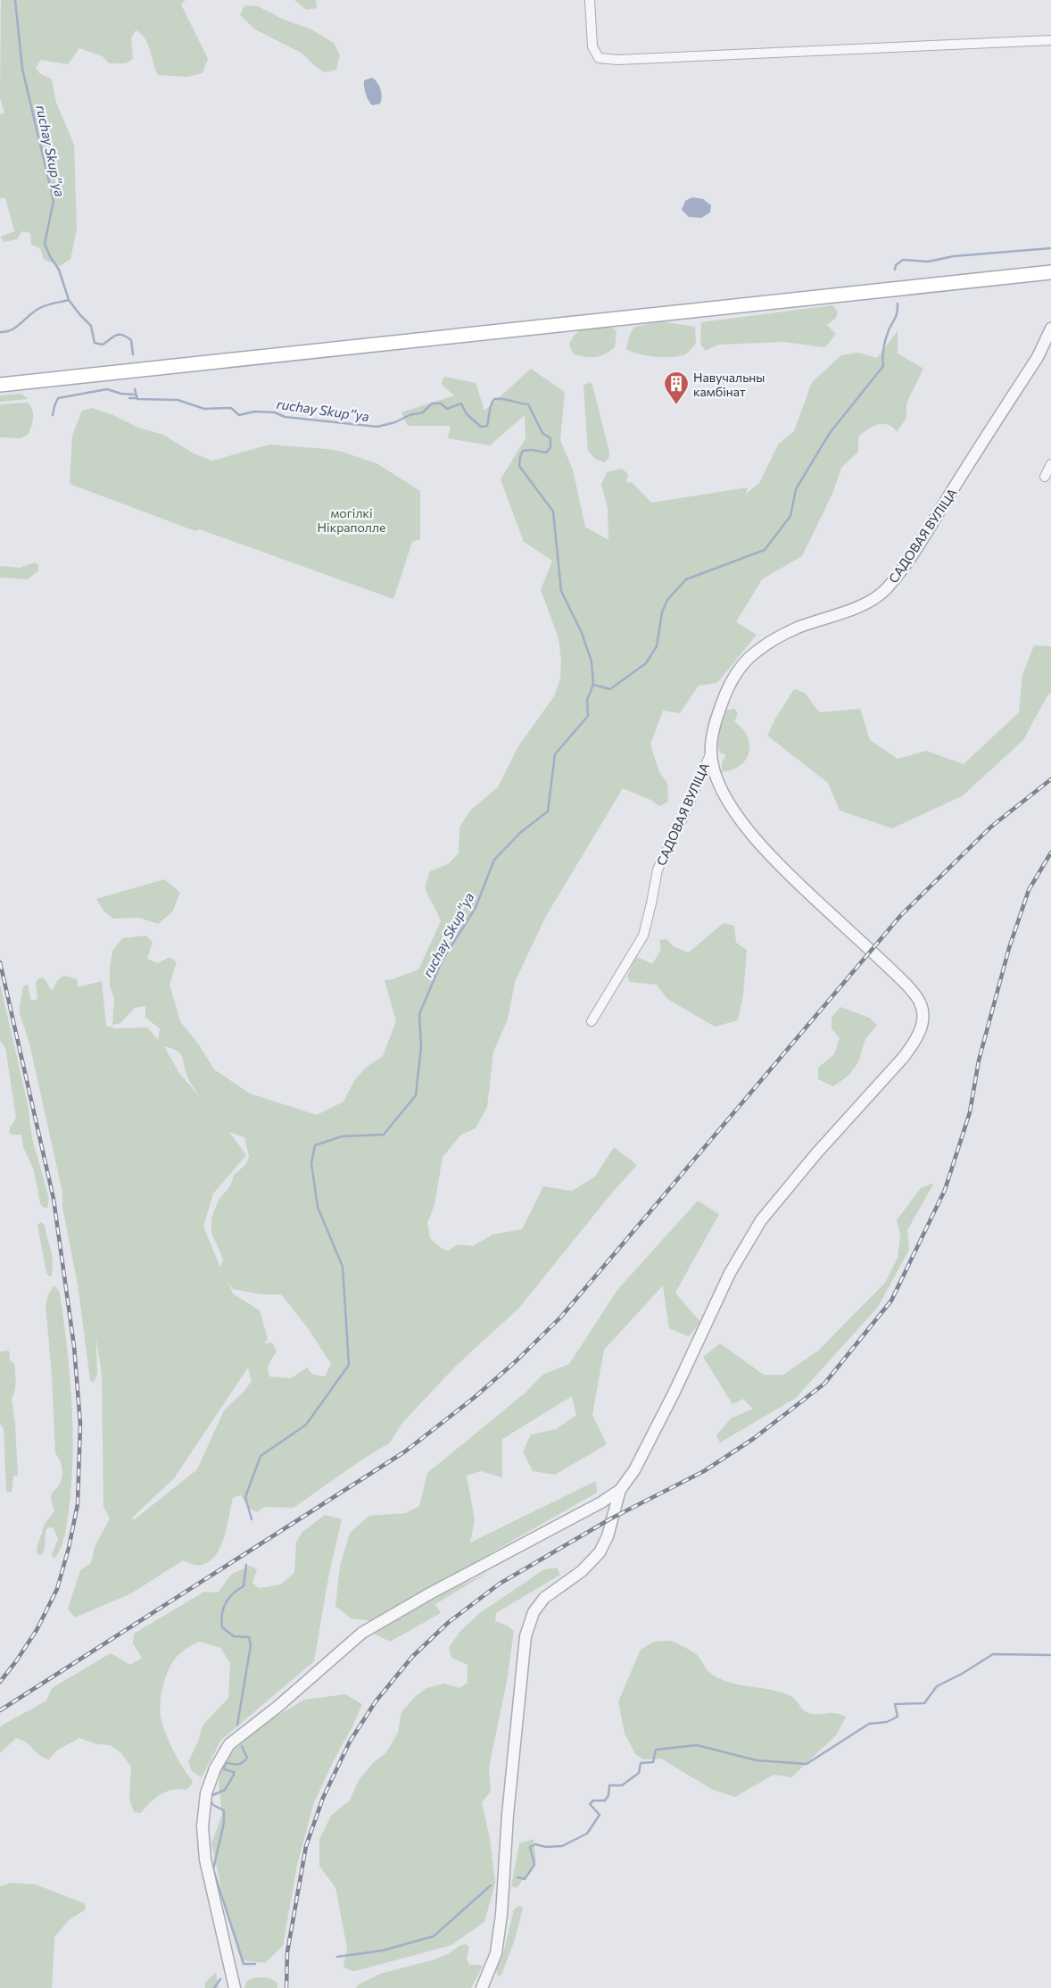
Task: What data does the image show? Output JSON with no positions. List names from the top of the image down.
{
  "streets": {
    "street": ["САДОВАЯ ВУЛІЦА"]
  },
  "water": ["ruchay Skup’’ya"],
  "parks": ["могілкі Нікраполле"],
  "places": {
    "building": ["Навучальны камбінат"]
  }
}
